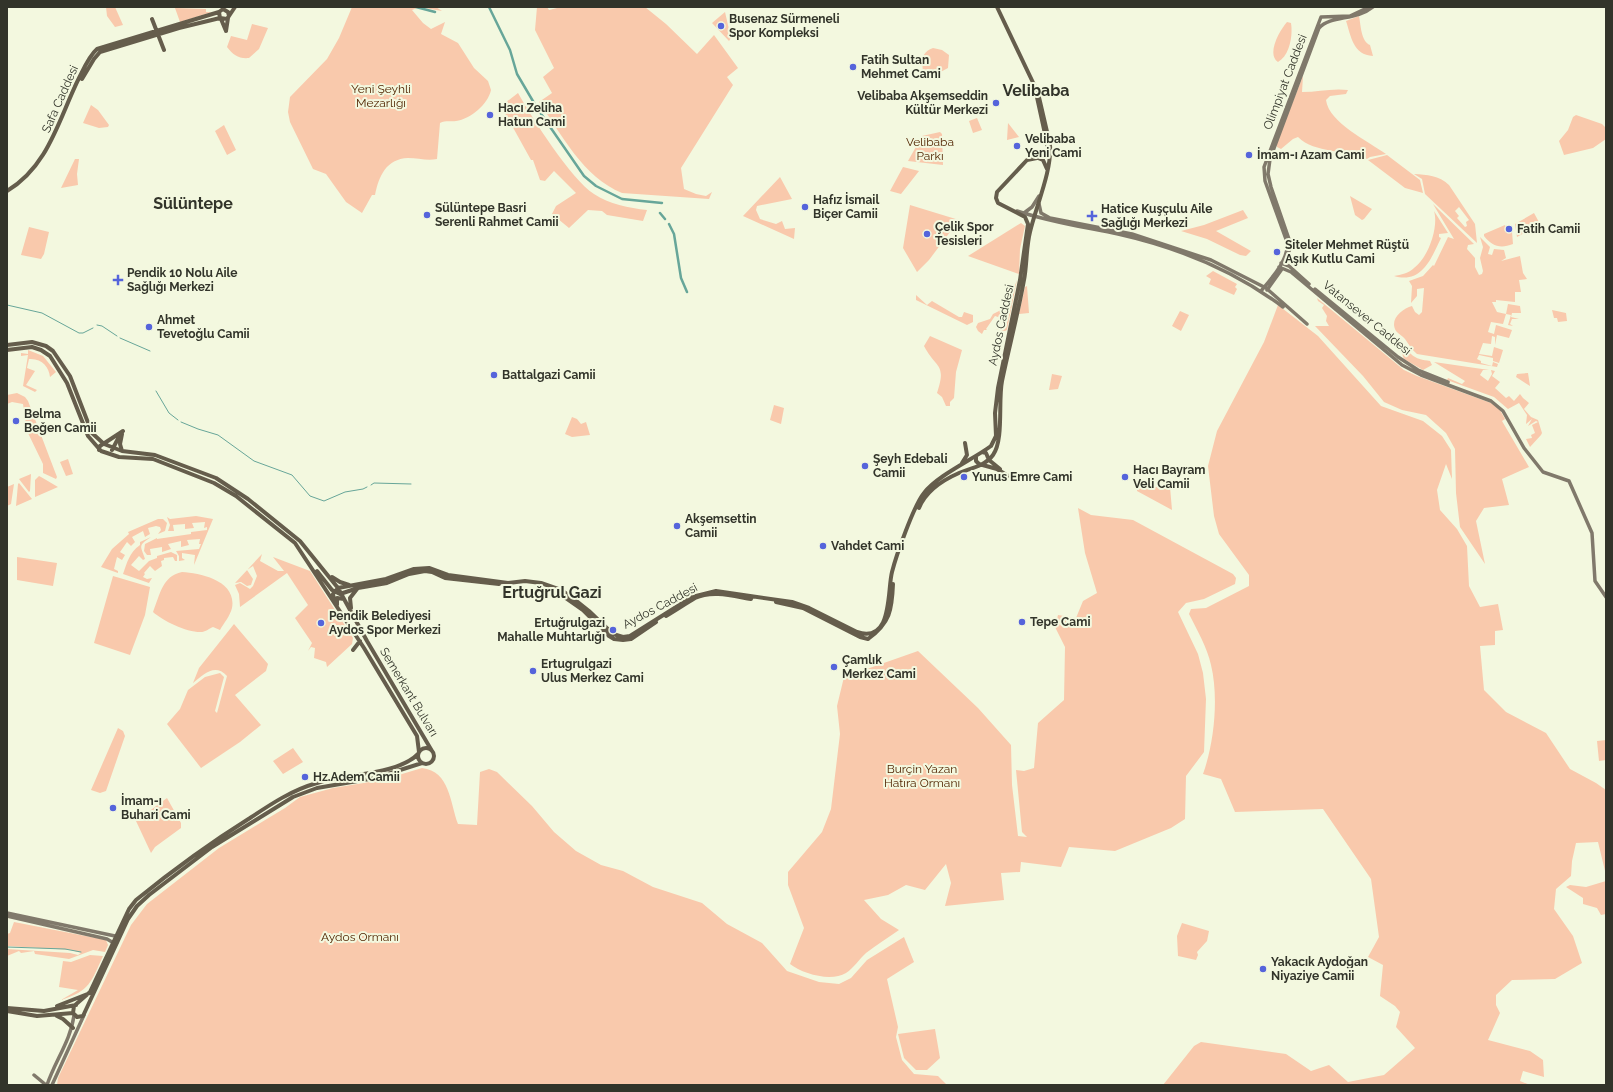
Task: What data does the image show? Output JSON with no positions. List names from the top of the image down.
{
  "streets": {
    "main road": [
      "Olimpiyat Caddesi",
      "Safa Caddesi",
      "Vatansever Caddesi",
      "Aydos Caddesi",
      "Semerkant Bulvarı"
    ]
  },
  "crossings": [
    ["Olimpiyat Caddesi", "Vatansever Caddesi"],
    ["Aydos Caddesi", "Semerkant Bulvarı"]
  ],
  "districts": ["Velibaba", "Sülüntepe", "Ertuğrul Gazi"],
  "parks": [
    "Yeni Şeyhli Mezarlığı",
    "Velibaba Parkı",
    "Burçin Yazan Hatıra Ormanı",
    "Aydos Ormanı"
  ],
  "places": {
    "other": [
      "Busenaz Sürmeneli Spor Kompleksi",
      "Fatih Sultan Mehmet Cami",
      "Velibaba Akşemseddin Kültür Merkezi",
      "Hacı Zeliha Hatun Cami",
      "Velibaba Yeni Cami",
      "İmam-ı Azam Cami",
      "Hafız İsmail Biçer Camii",
      "Sülüntepe Basri Serenli Rahmet Camii",
      "Fatih Camii",
      "Çelik Spor Tesisleri",
      "Siteler Mehmet Rüştü Aşık Kutlu Cami",
      "Ahmet Tevetoğlu Camii",
      "Battalgazi Camii",
      "Belma Beğen Camii",
      "Şeyh Edebali Camii",
      "Yunus Emre Cami",
      "Hacı Bayram Veli Camii",
      "Akşemsettin Camii",
      "Vahdet Cami",
      "Tepe Cami",
      "Pendik Belediyesi Aydos Spor Merkezi",
      "Ertuğrulgazi Mahalle Muhtarlığı",
      "Çamlık Merkez Cami",
      "Ertugrulgazi Ulus Merkez Cami",
      "Hz.Adem Camii",
      "İmam-ı Buhari Cami",
      "Yakacık Aydoğan Niyaziye Camii"
    ],
    "health": ["Hatice Kuşçulu Aile Sağlığı Merkezi", "Pendik 10 Nolu Aile Sağlığı Merkezi"]
  }
}
